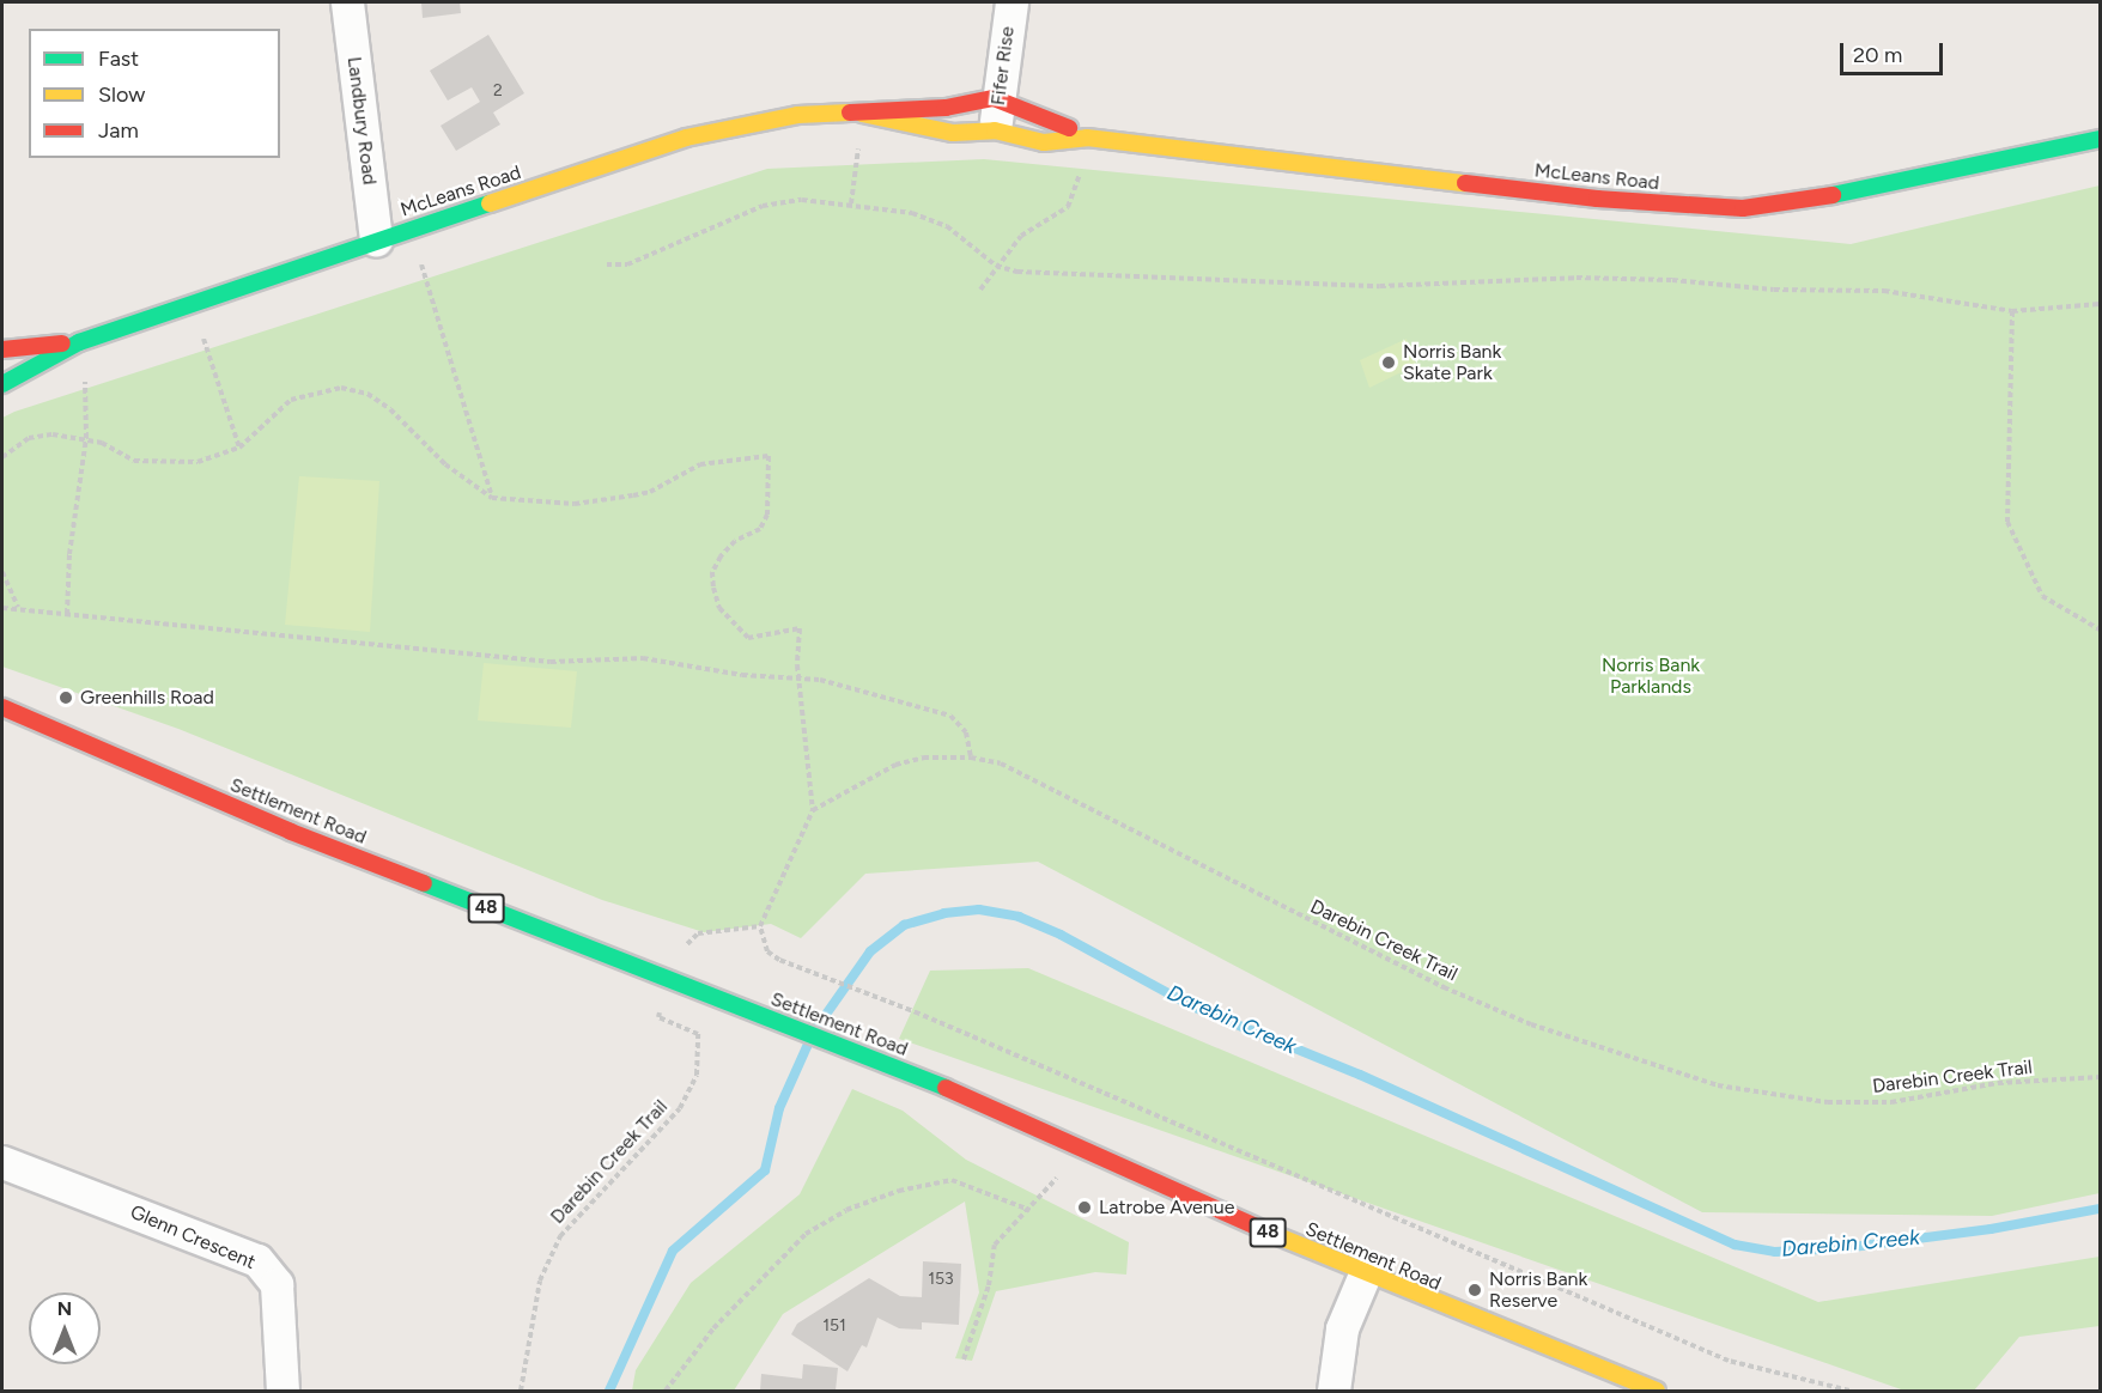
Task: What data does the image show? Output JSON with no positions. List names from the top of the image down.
{
  "streets": {
    "street": [
      "Fifer Rise",
      "Landbury Road",
      "McLeans Road",
      "Settlement Road",
      "48",
      "Glenn Crescent"
    ],
    "path": ["Darebin Creek Trail"]
  },
  "crossings": [
    ["Fifer Rise", "McLeans Road"],
    ["Landbury Road", "McLeans Road"],
    ["Settlement Road", "Darebin Creek Trail"]
  ],
  "water": ["Darebin Creek"],
  "parks": ["Norris Bank Parklands"],
  "places": [
    "Norris Bank Skate Park",
    "Greenhills Road",
    "Latrobe Avenue",
    "Norris Bank Reserve"
  ],
  "house_numbers": ["2", "153", "151"],
  "legend": ["Fast", "Slow", "Jam"],
  "scale_bar": "20 m",
  "north": "top"
}
